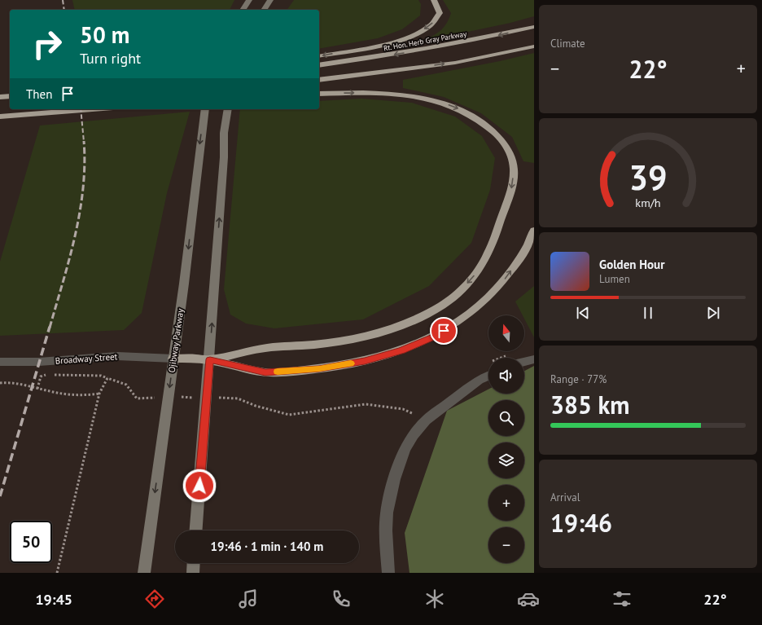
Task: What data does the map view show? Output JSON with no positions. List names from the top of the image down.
{
  "streets": {
    "highway": ["Rt. Hon. Herb Gray Parkway"],
    "main road": ["Ojibway Parkway"],
    "street": ["Broadway Street"]
  },
  "crossings": [
    ["Ojibway Parkway", "Broadway Street"]
  ],
  "north": "top",
  "page": {
    "tile": [
      "Climate",
      ["Range · 77%", "385 km"],
      ["Arrival", "19:46"]
    ],
    "turn": ["50 m", "Turn right"],
    "heat": ["−", "22°", "+"],
    "then": "Then",
    "song": ["Golden Hour", "Lumen"],
    "map_buttons": ["+", "−"],
    "limit": "50",
    "trip": "19:46 · 1 min · 140 m",
    "tabs": ["19:45", "22°"],
    "gauge": ["39", "km/h"]
  }
}
